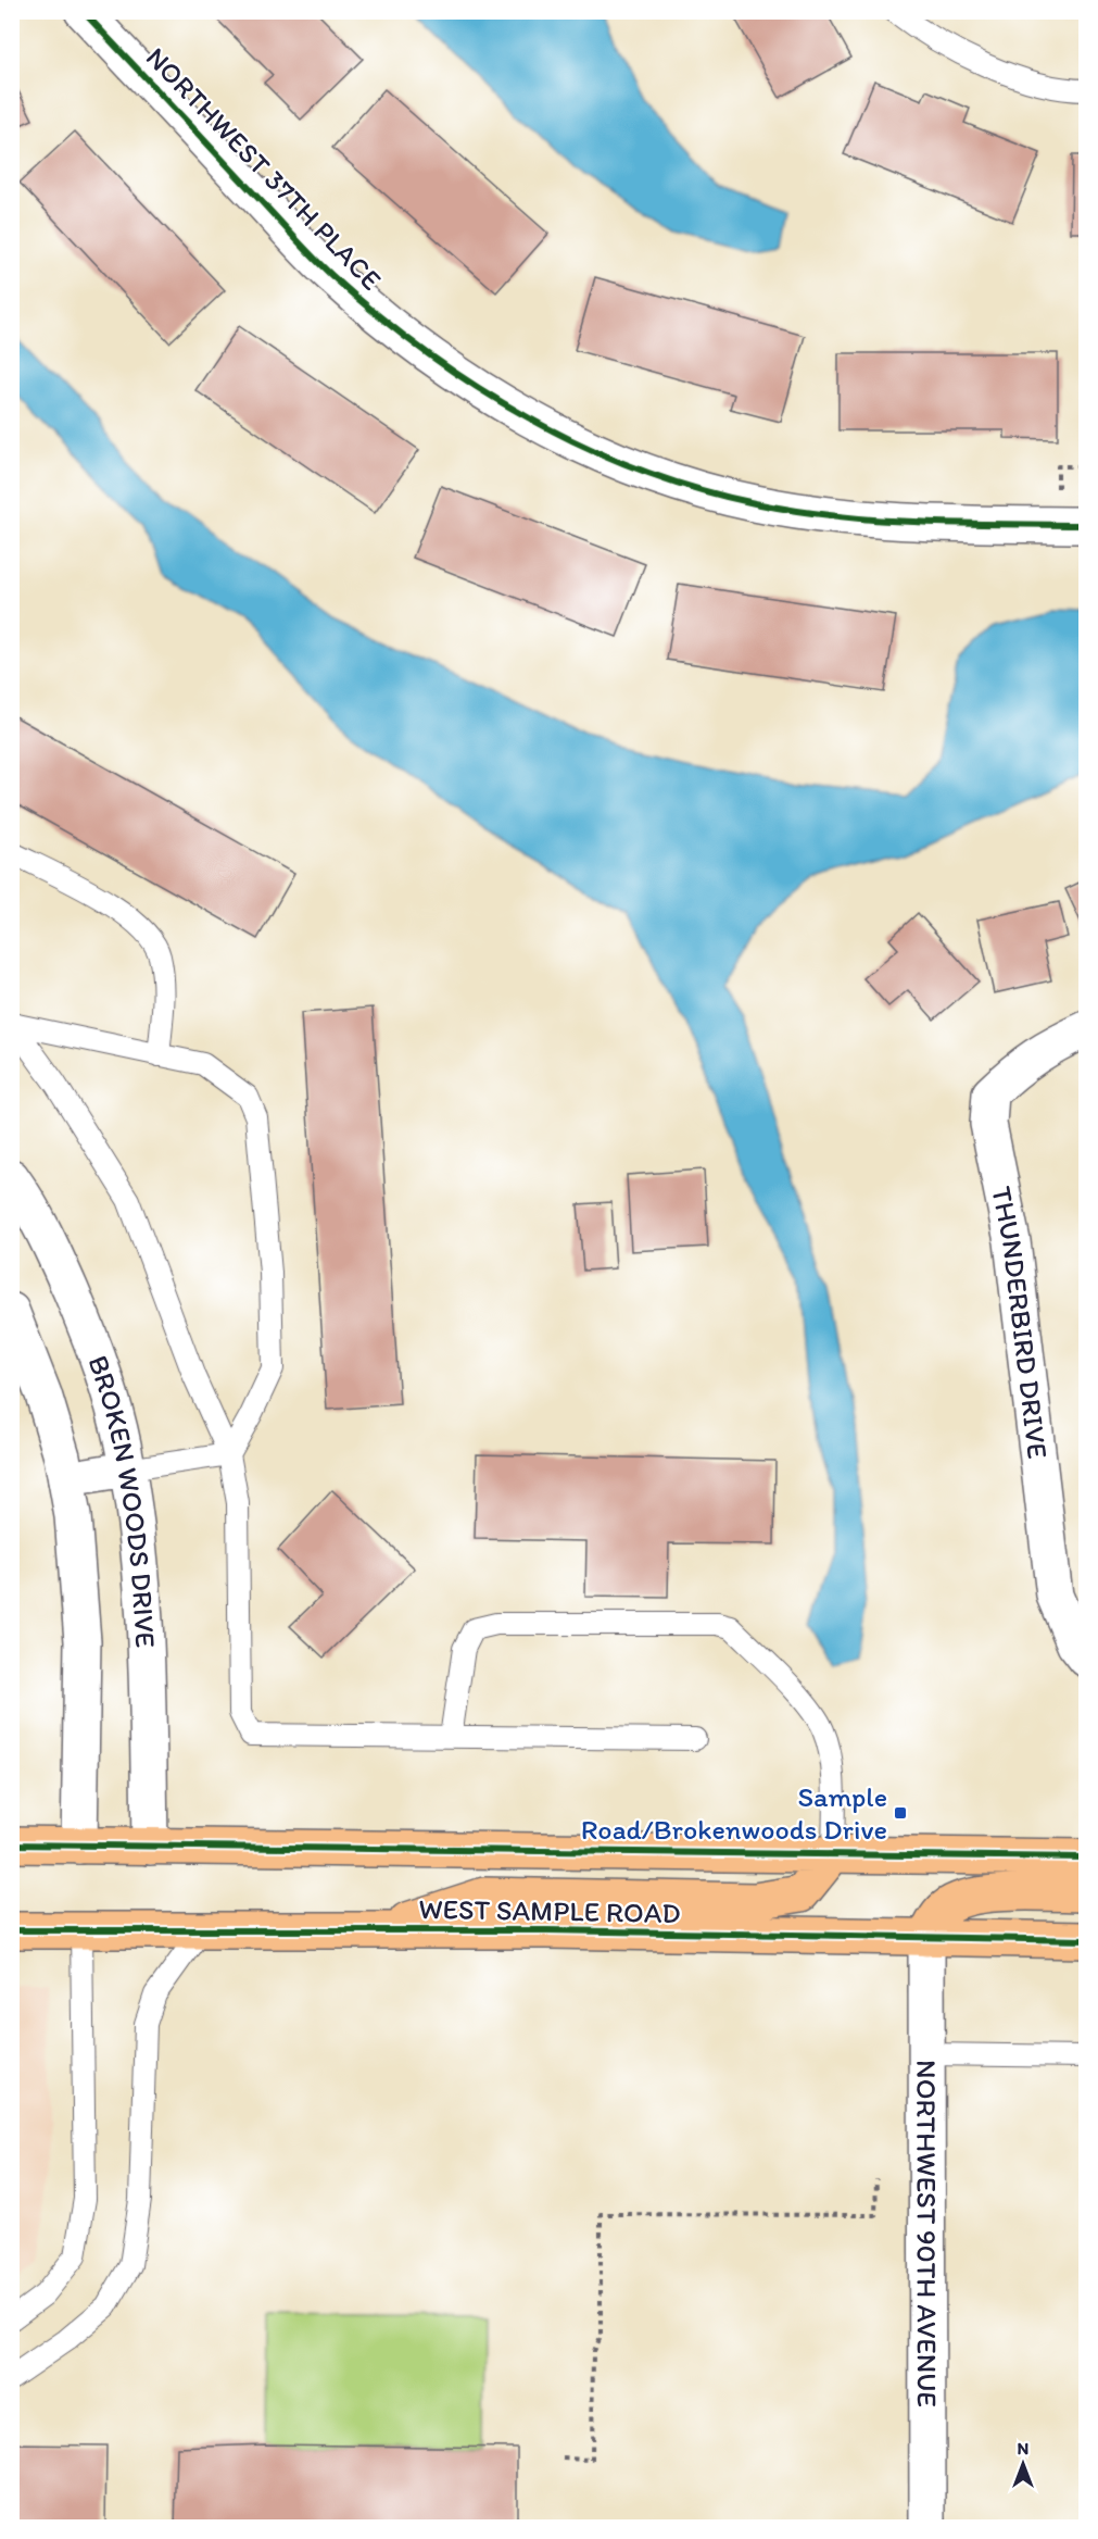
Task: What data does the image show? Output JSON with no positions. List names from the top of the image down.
{
  "streets": {
    "main road": ["WEST SAMPLE ROAD"],
    "street": [
      "NORTHWEST 37TH PLACE",
      "THUNDERBIRD DRIVE",
      "BROKEN WOODS DRIVE",
      "NORTHWEST 90TH AVENUE"
    ]
  },
  "crossings": [
    ["WEST SAMPLE ROAD", "NORTHWEST 90TH AVENUE"]
  ],
  "places": {
    "transit": ["Sample Road/Brokenwoods Drive"]
  },
  "north": "top"
}
